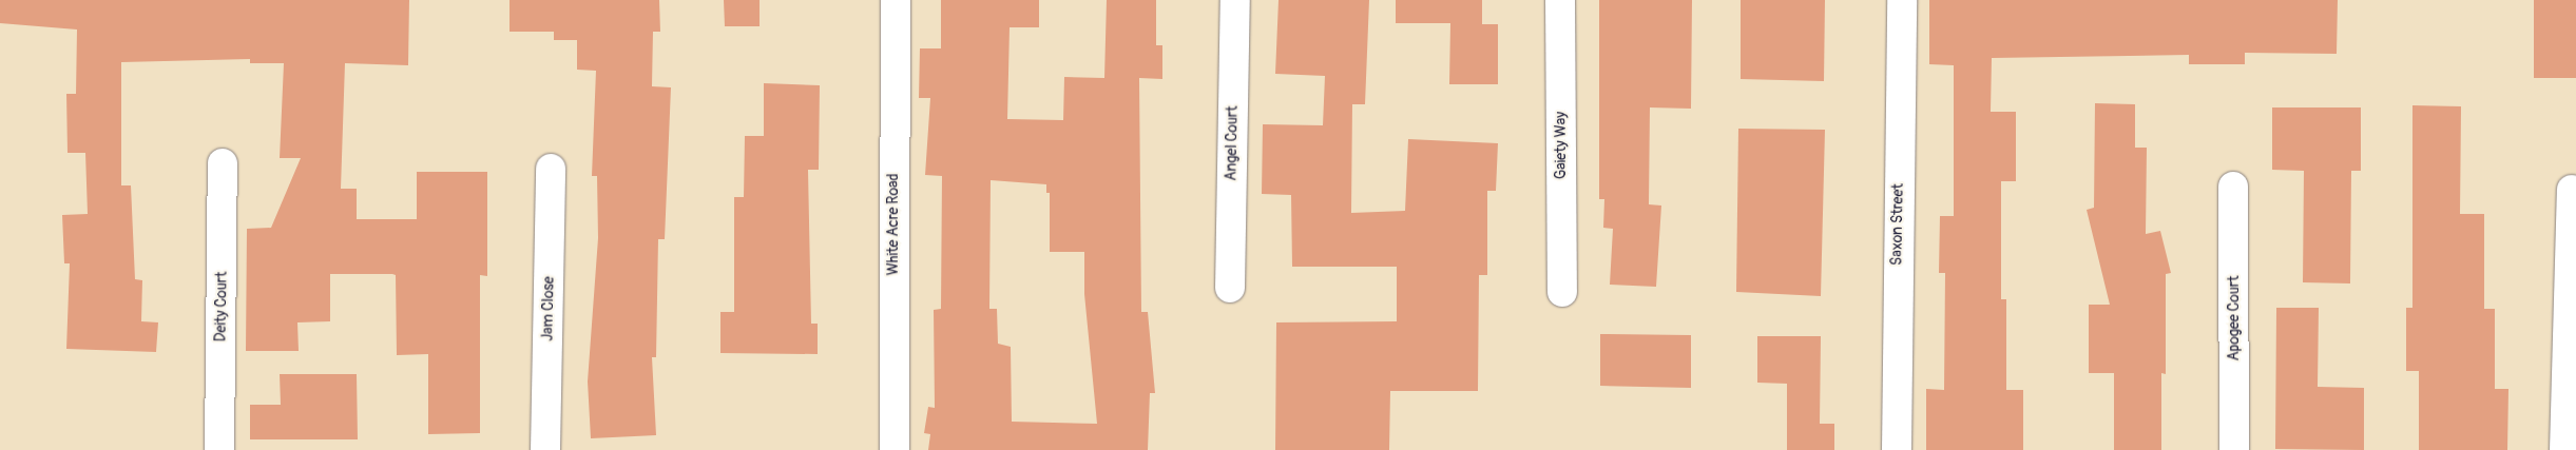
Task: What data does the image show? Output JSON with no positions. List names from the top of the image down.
{
  "streets": {
    "street": [
      "Angel Court",
      "Gaiety Way",
      "White Acre Road",
      "Saxon Street",
      "Deity Court",
      "Jam Close",
      "Apogee Court"
    ]
  }
}
